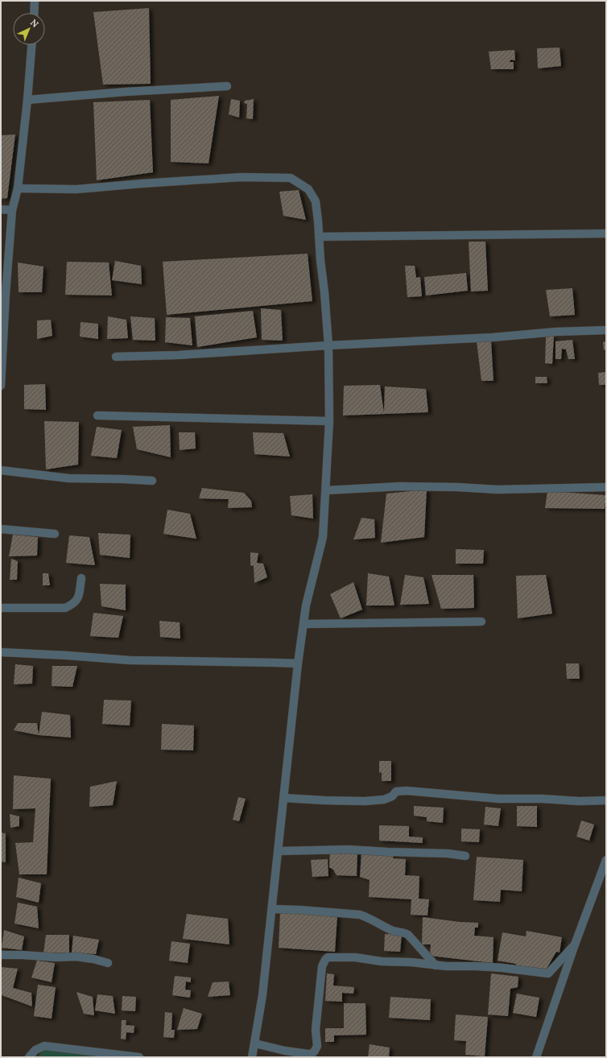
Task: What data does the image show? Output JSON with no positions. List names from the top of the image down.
{
  "north": "top right"
}
